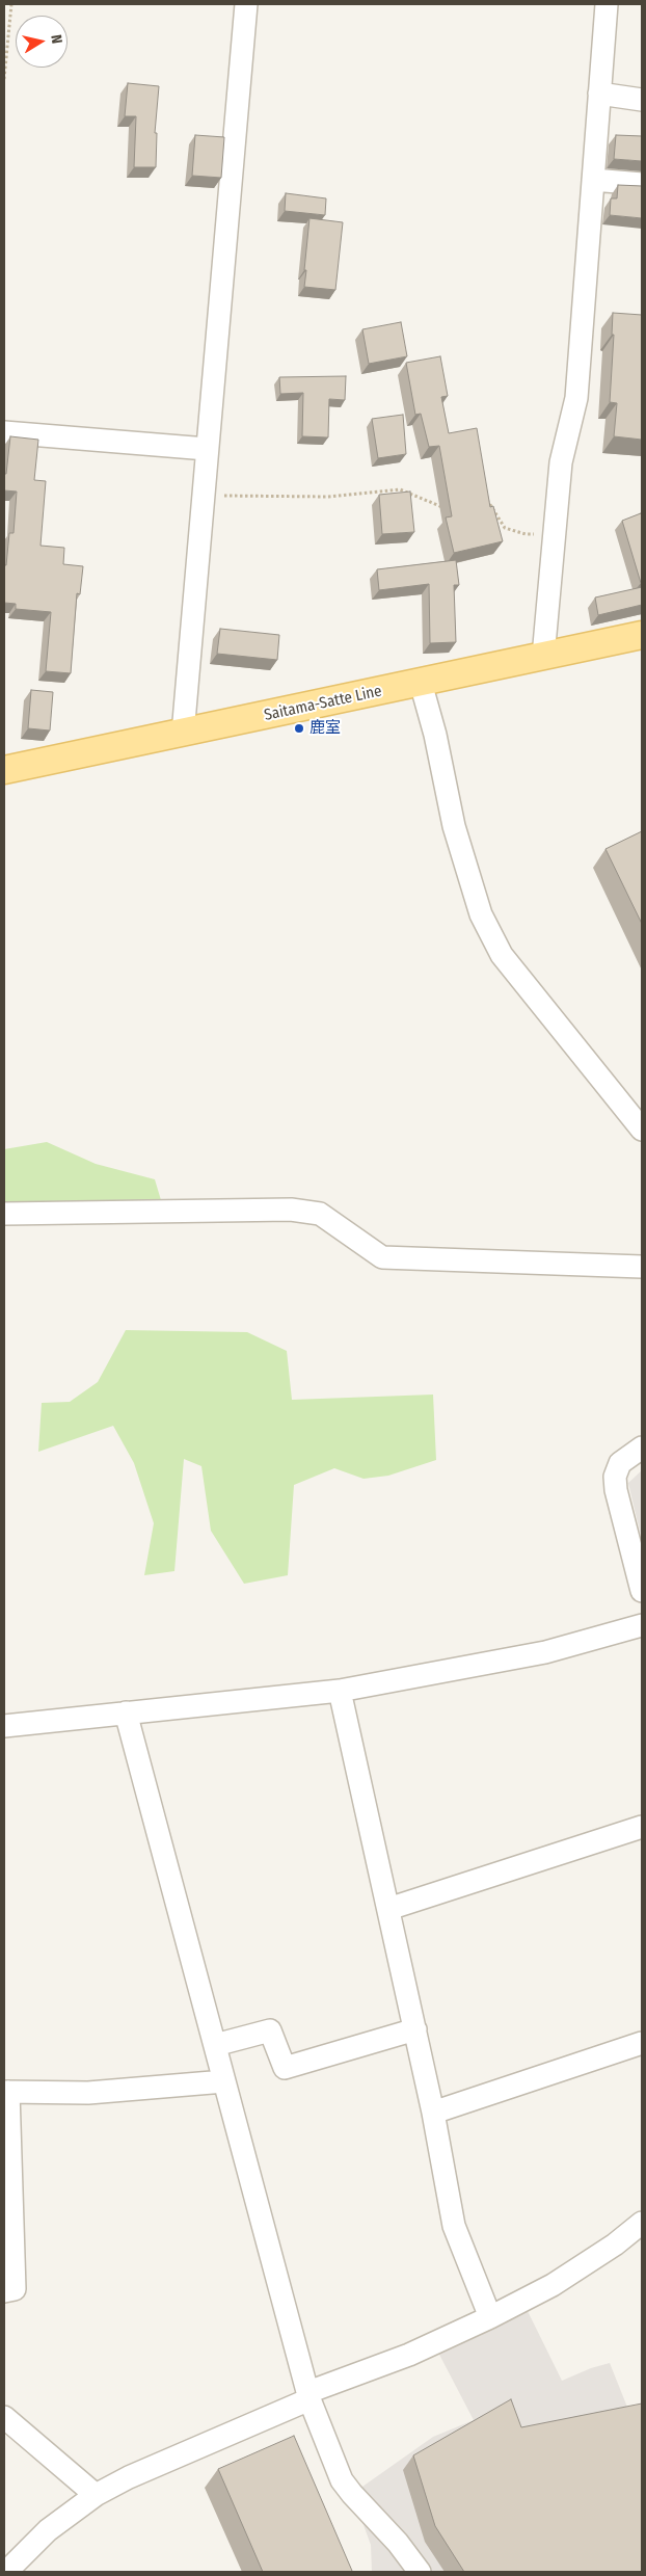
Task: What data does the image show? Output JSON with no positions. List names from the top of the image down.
{
  "streets": {
    "main road": ["Saitama-Satte Line"]
  },
  "places": ["鹿室"],
  "north": "right"
}
